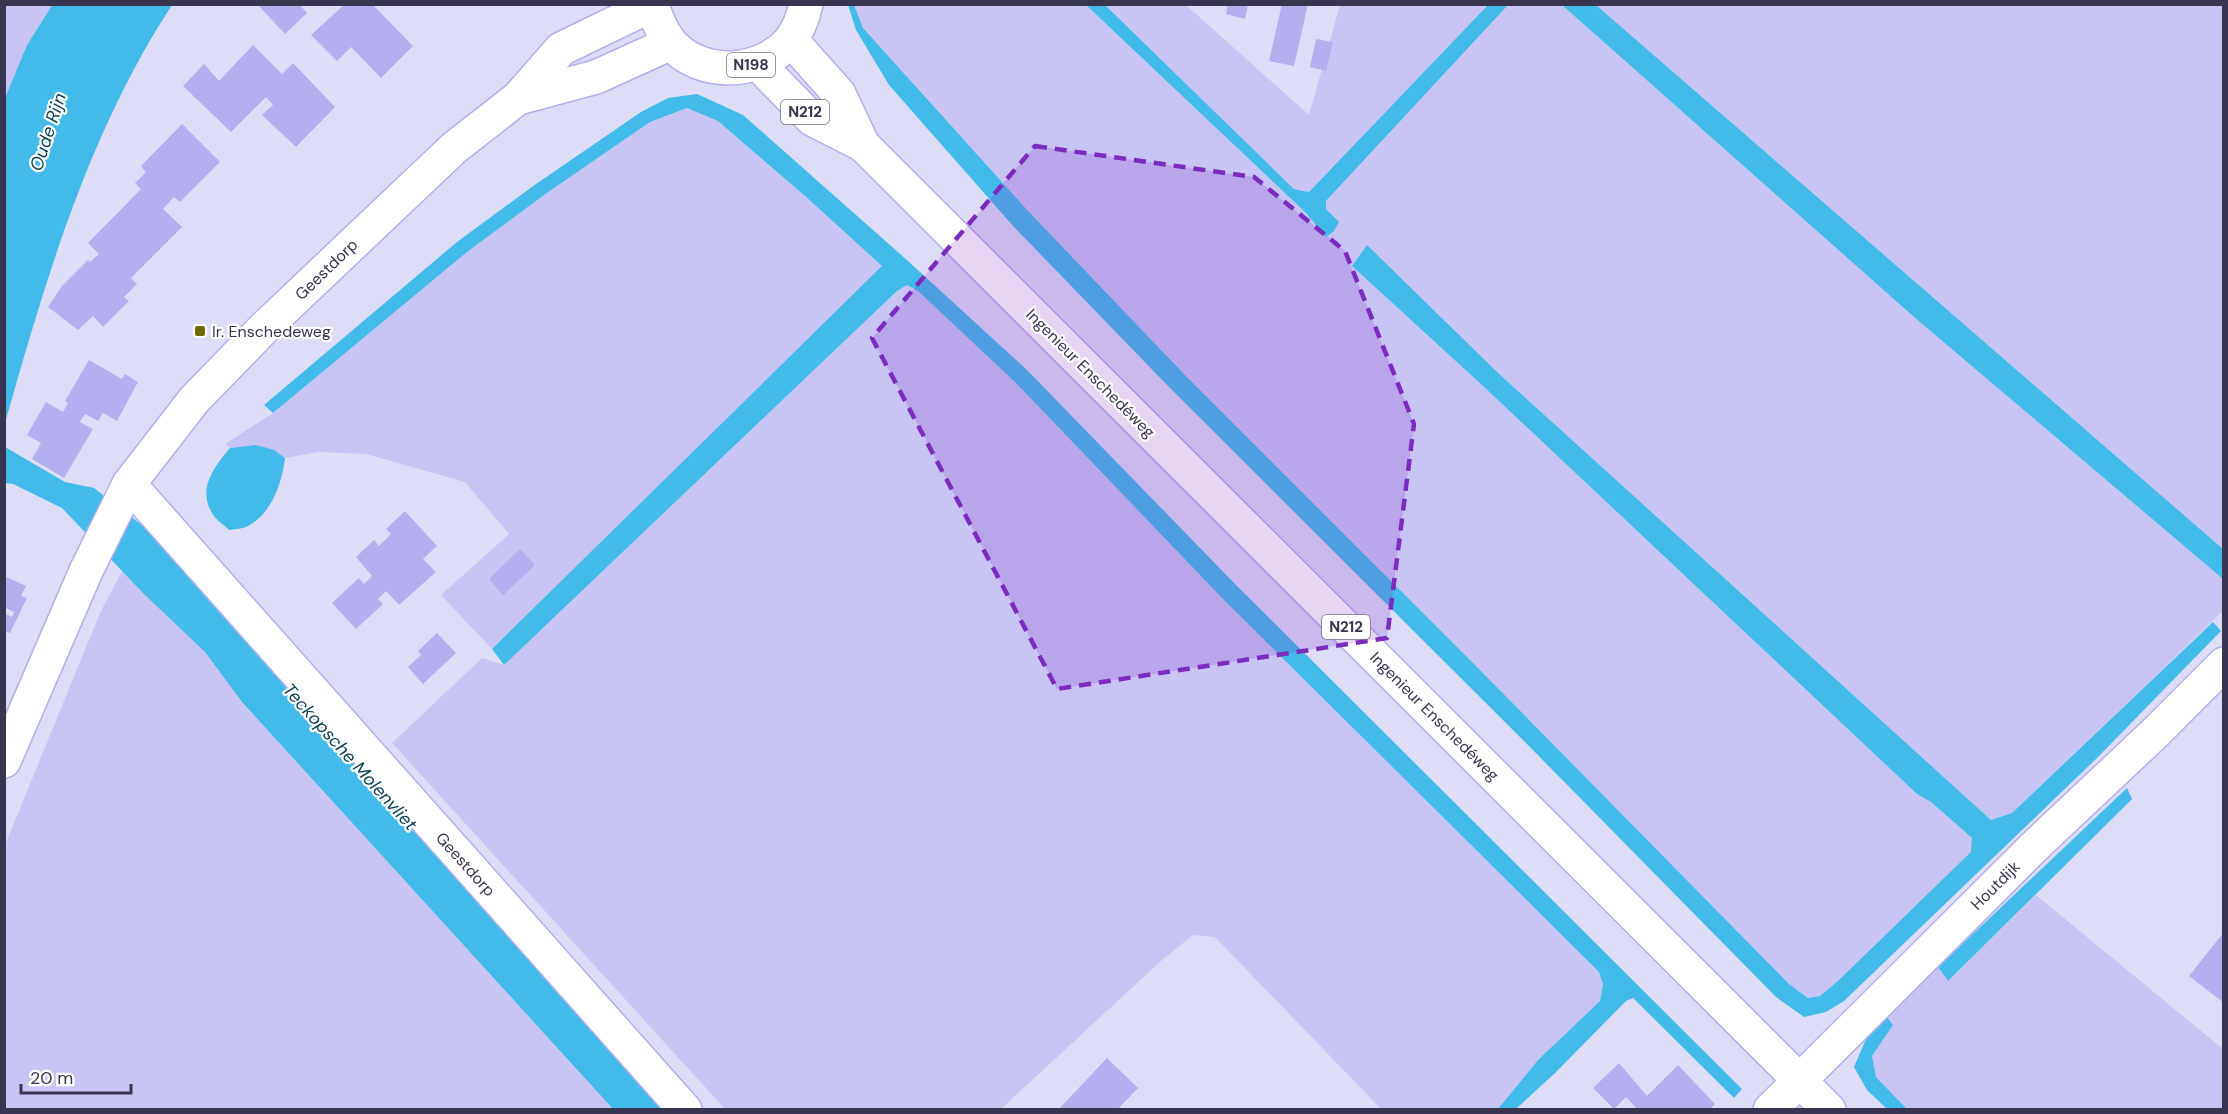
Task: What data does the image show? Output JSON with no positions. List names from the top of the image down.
{
  "streets": {
    "main road": [
      "N198",
      "N212",
      "Geestdorp",
      "Ingenieur Enschedéweg",
      "Houtdijk"
    ]
  },
  "crossings": [
    ["N198", "Geestdorp"],
    ["N198", "Ingenieur Enschedéweg"],
    ["Ingenieur Enschedéweg", "Houtdijk"]
  ],
  "water": ["Oude Rijn", "Teckopsche Molenvliet"],
  "places": {
    "transit": ["Ir. Enschedeweg"]
  },
  "scale_bar": "20 m"
}
